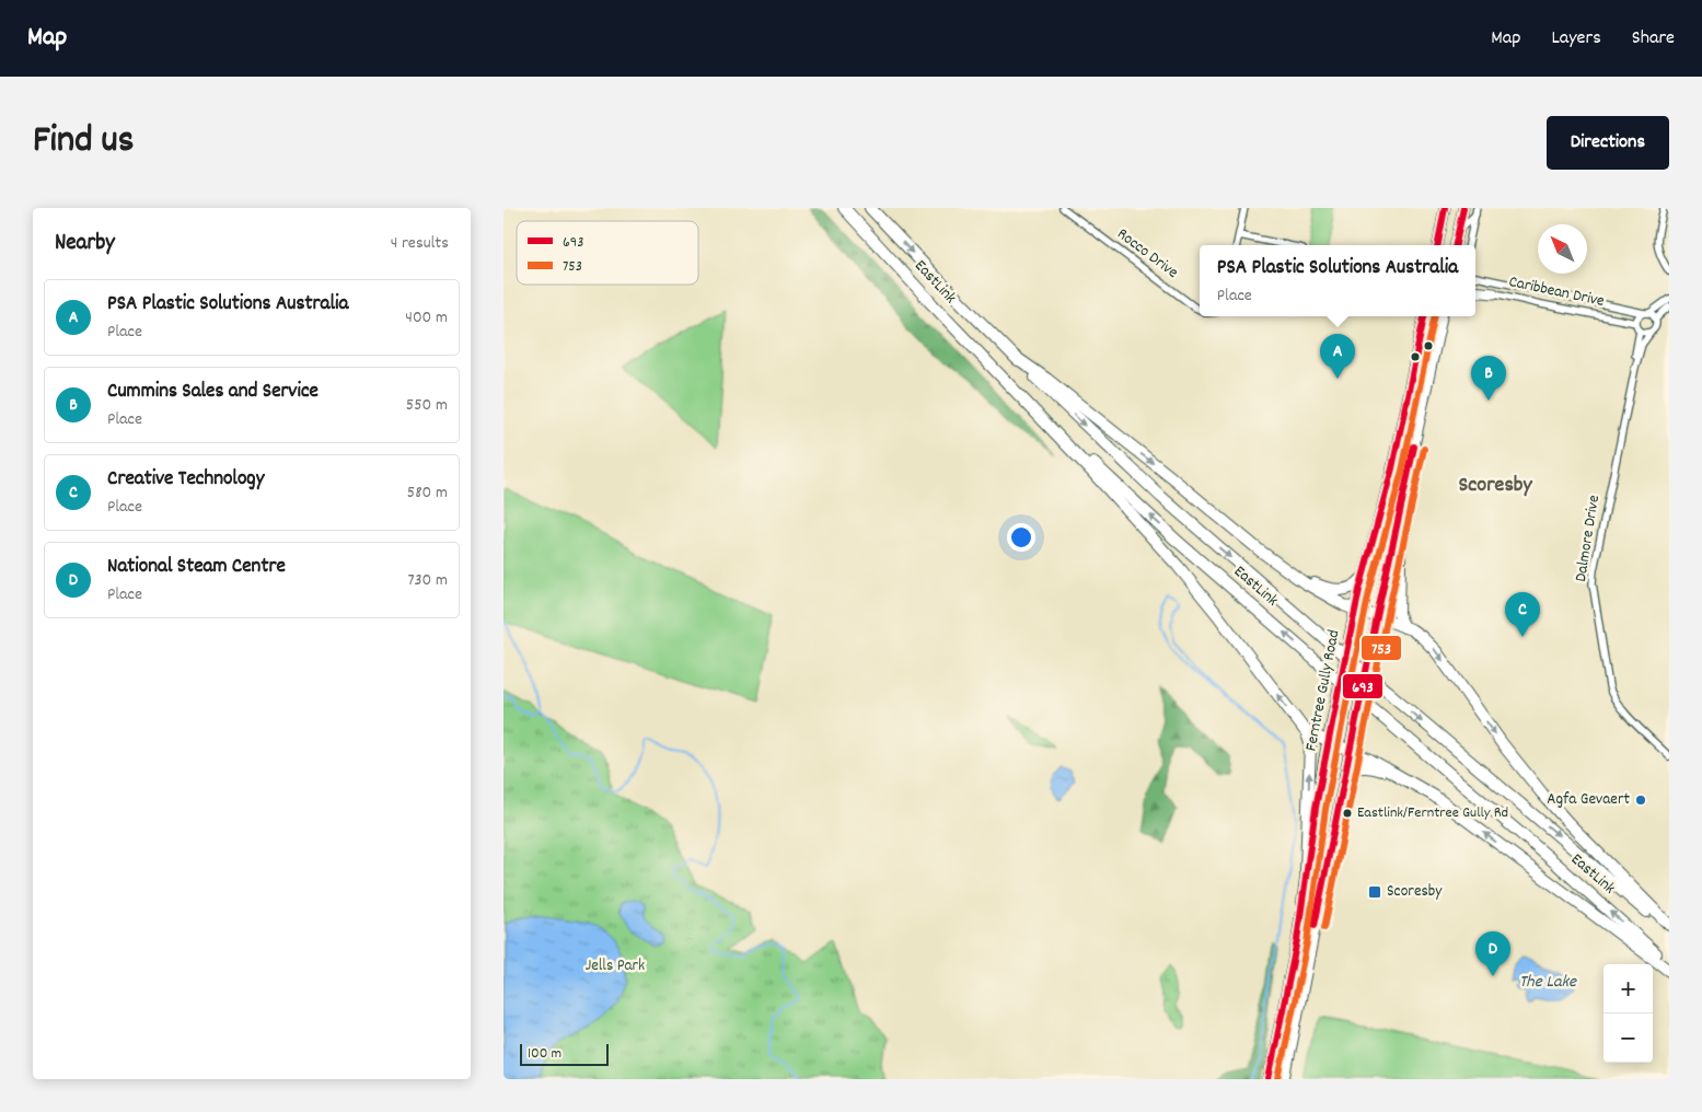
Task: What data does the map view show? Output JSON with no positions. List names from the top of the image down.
{
  "streets": {
    "highway": ["EastLink"],
    "main road": ["Ferntree Gully Road"],
    "street": ["Rocco Drive", "Caribbean Drive", "Dalmore Drive"]
  },
  "crossings": [
    ["Caribbean Drive", "Dalmore Drive"]
  ],
  "districts": ["Scoresby"],
  "water": ["The Lake"],
  "parks": ["Jells Park"],
  "places": {
    "other": ["Agfa Gevaert", "Eastlink/Ferntree Gully Rd"],
    "transit": ["Scoresby"]
  },
  "lines": ["transit line 693", "transit line 753"],
  "legend": ["693", "753"],
  "scale_bar": "100 m",
  "north": "top left",
  "page": {
    "header": "Map",
    "nav": ["Map", "Layers", "Share"],
    "title": "Find us",
    "buttons": "Directions",
    "heading": ["Nearby", "4 results"],
    "popup": ["PSA Plastic Solutions Australia", "Place"],
    "list": [
      {
        "mark": "A",
        "name": "PSA Plastic Solutions Australia",
        "note": "Place",
        "value": "400 m"
      },
      {
        "mark": "B",
        "name": "Cummins Sales and Service",
        "note": "Place",
        "value": "550 m"
      },
      {
        "mark": "C",
        "name": "Creative Technology",
        "note": "Place",
        "value": "580 m"
      },
      {
        "mark": "D",
        "name": "National Steam Centre",
        "note": "Place",
        "value": "730 m"
      }
    ],
    "pins": [
      "A",
      "B",
      "C",
      "D"
    ],
    "map_buttons": ["+", "−"],
    "scale": "100 m"
  }
}
